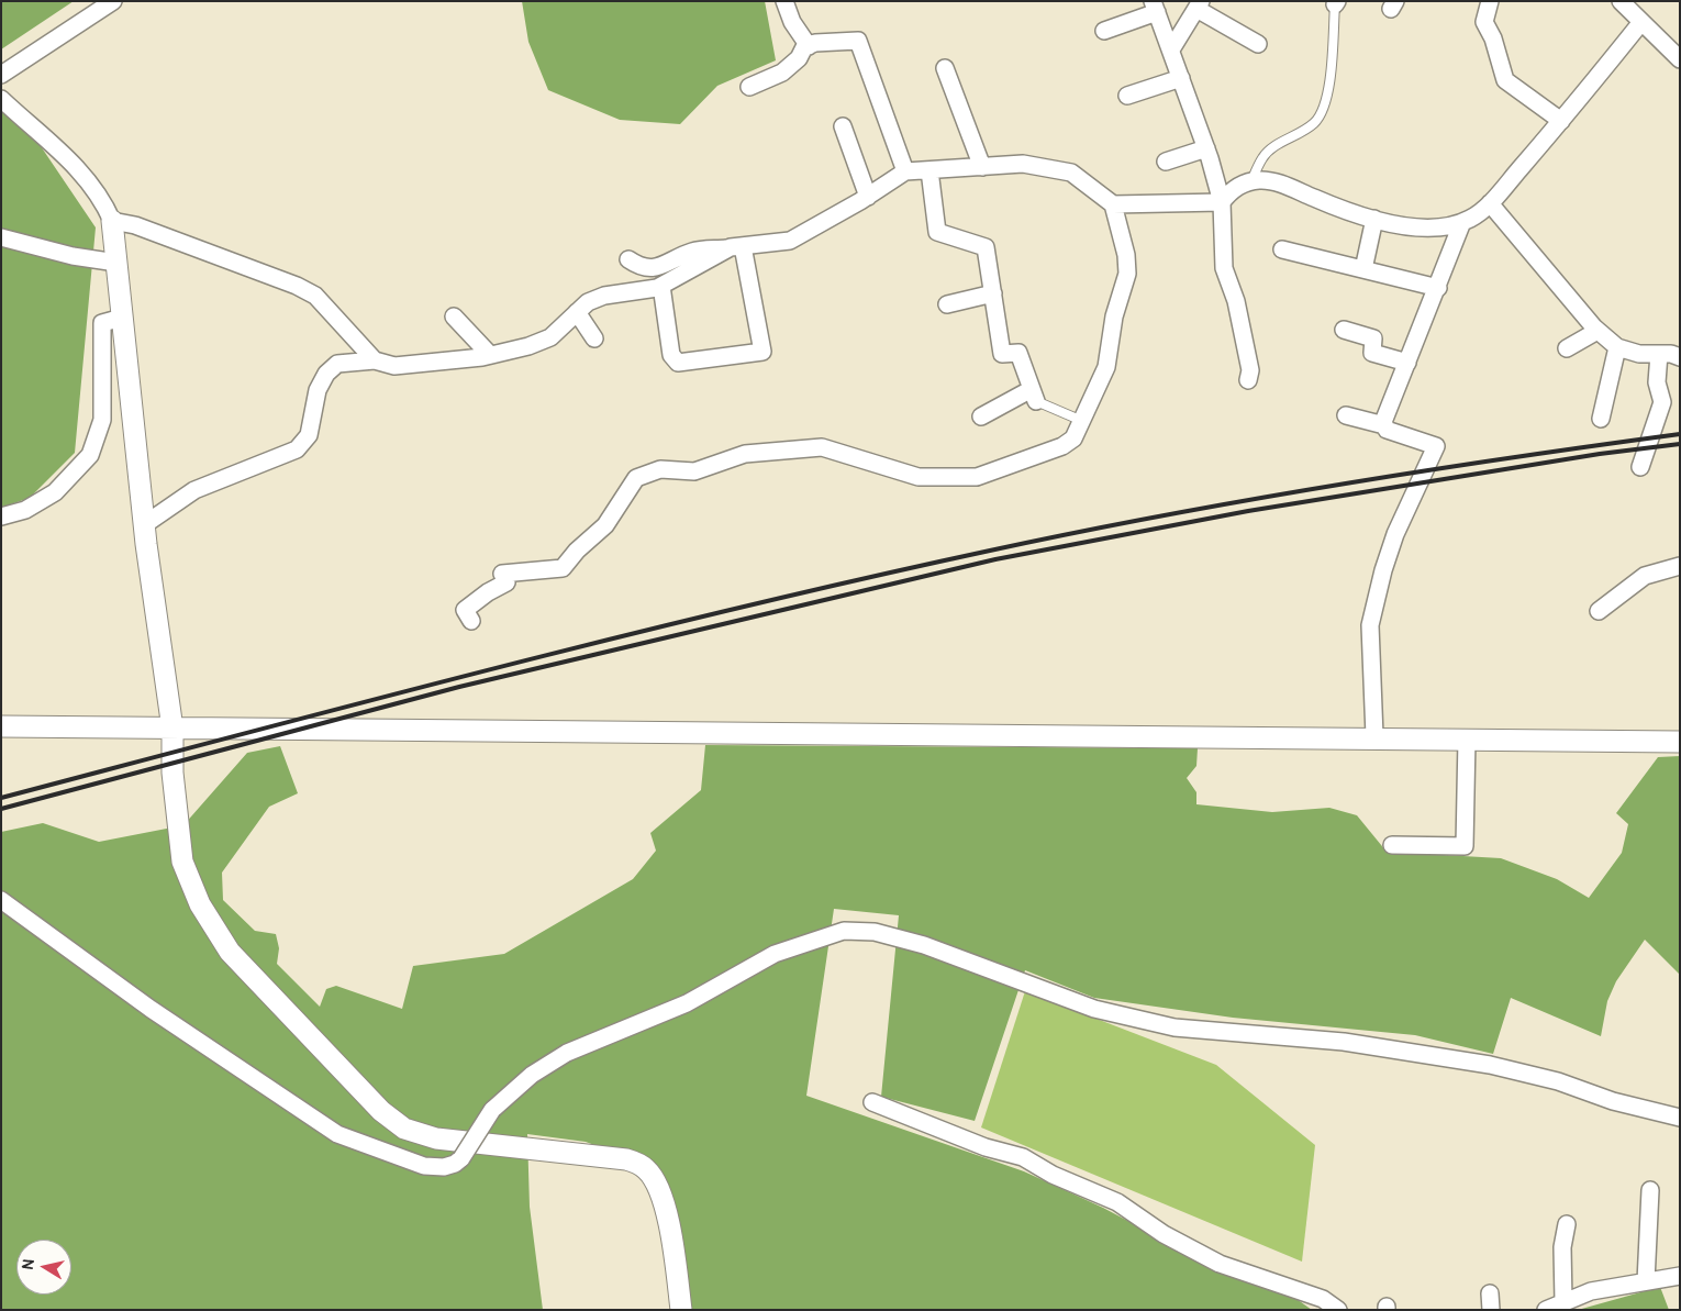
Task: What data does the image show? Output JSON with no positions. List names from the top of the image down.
{
  "north": "left"
}
